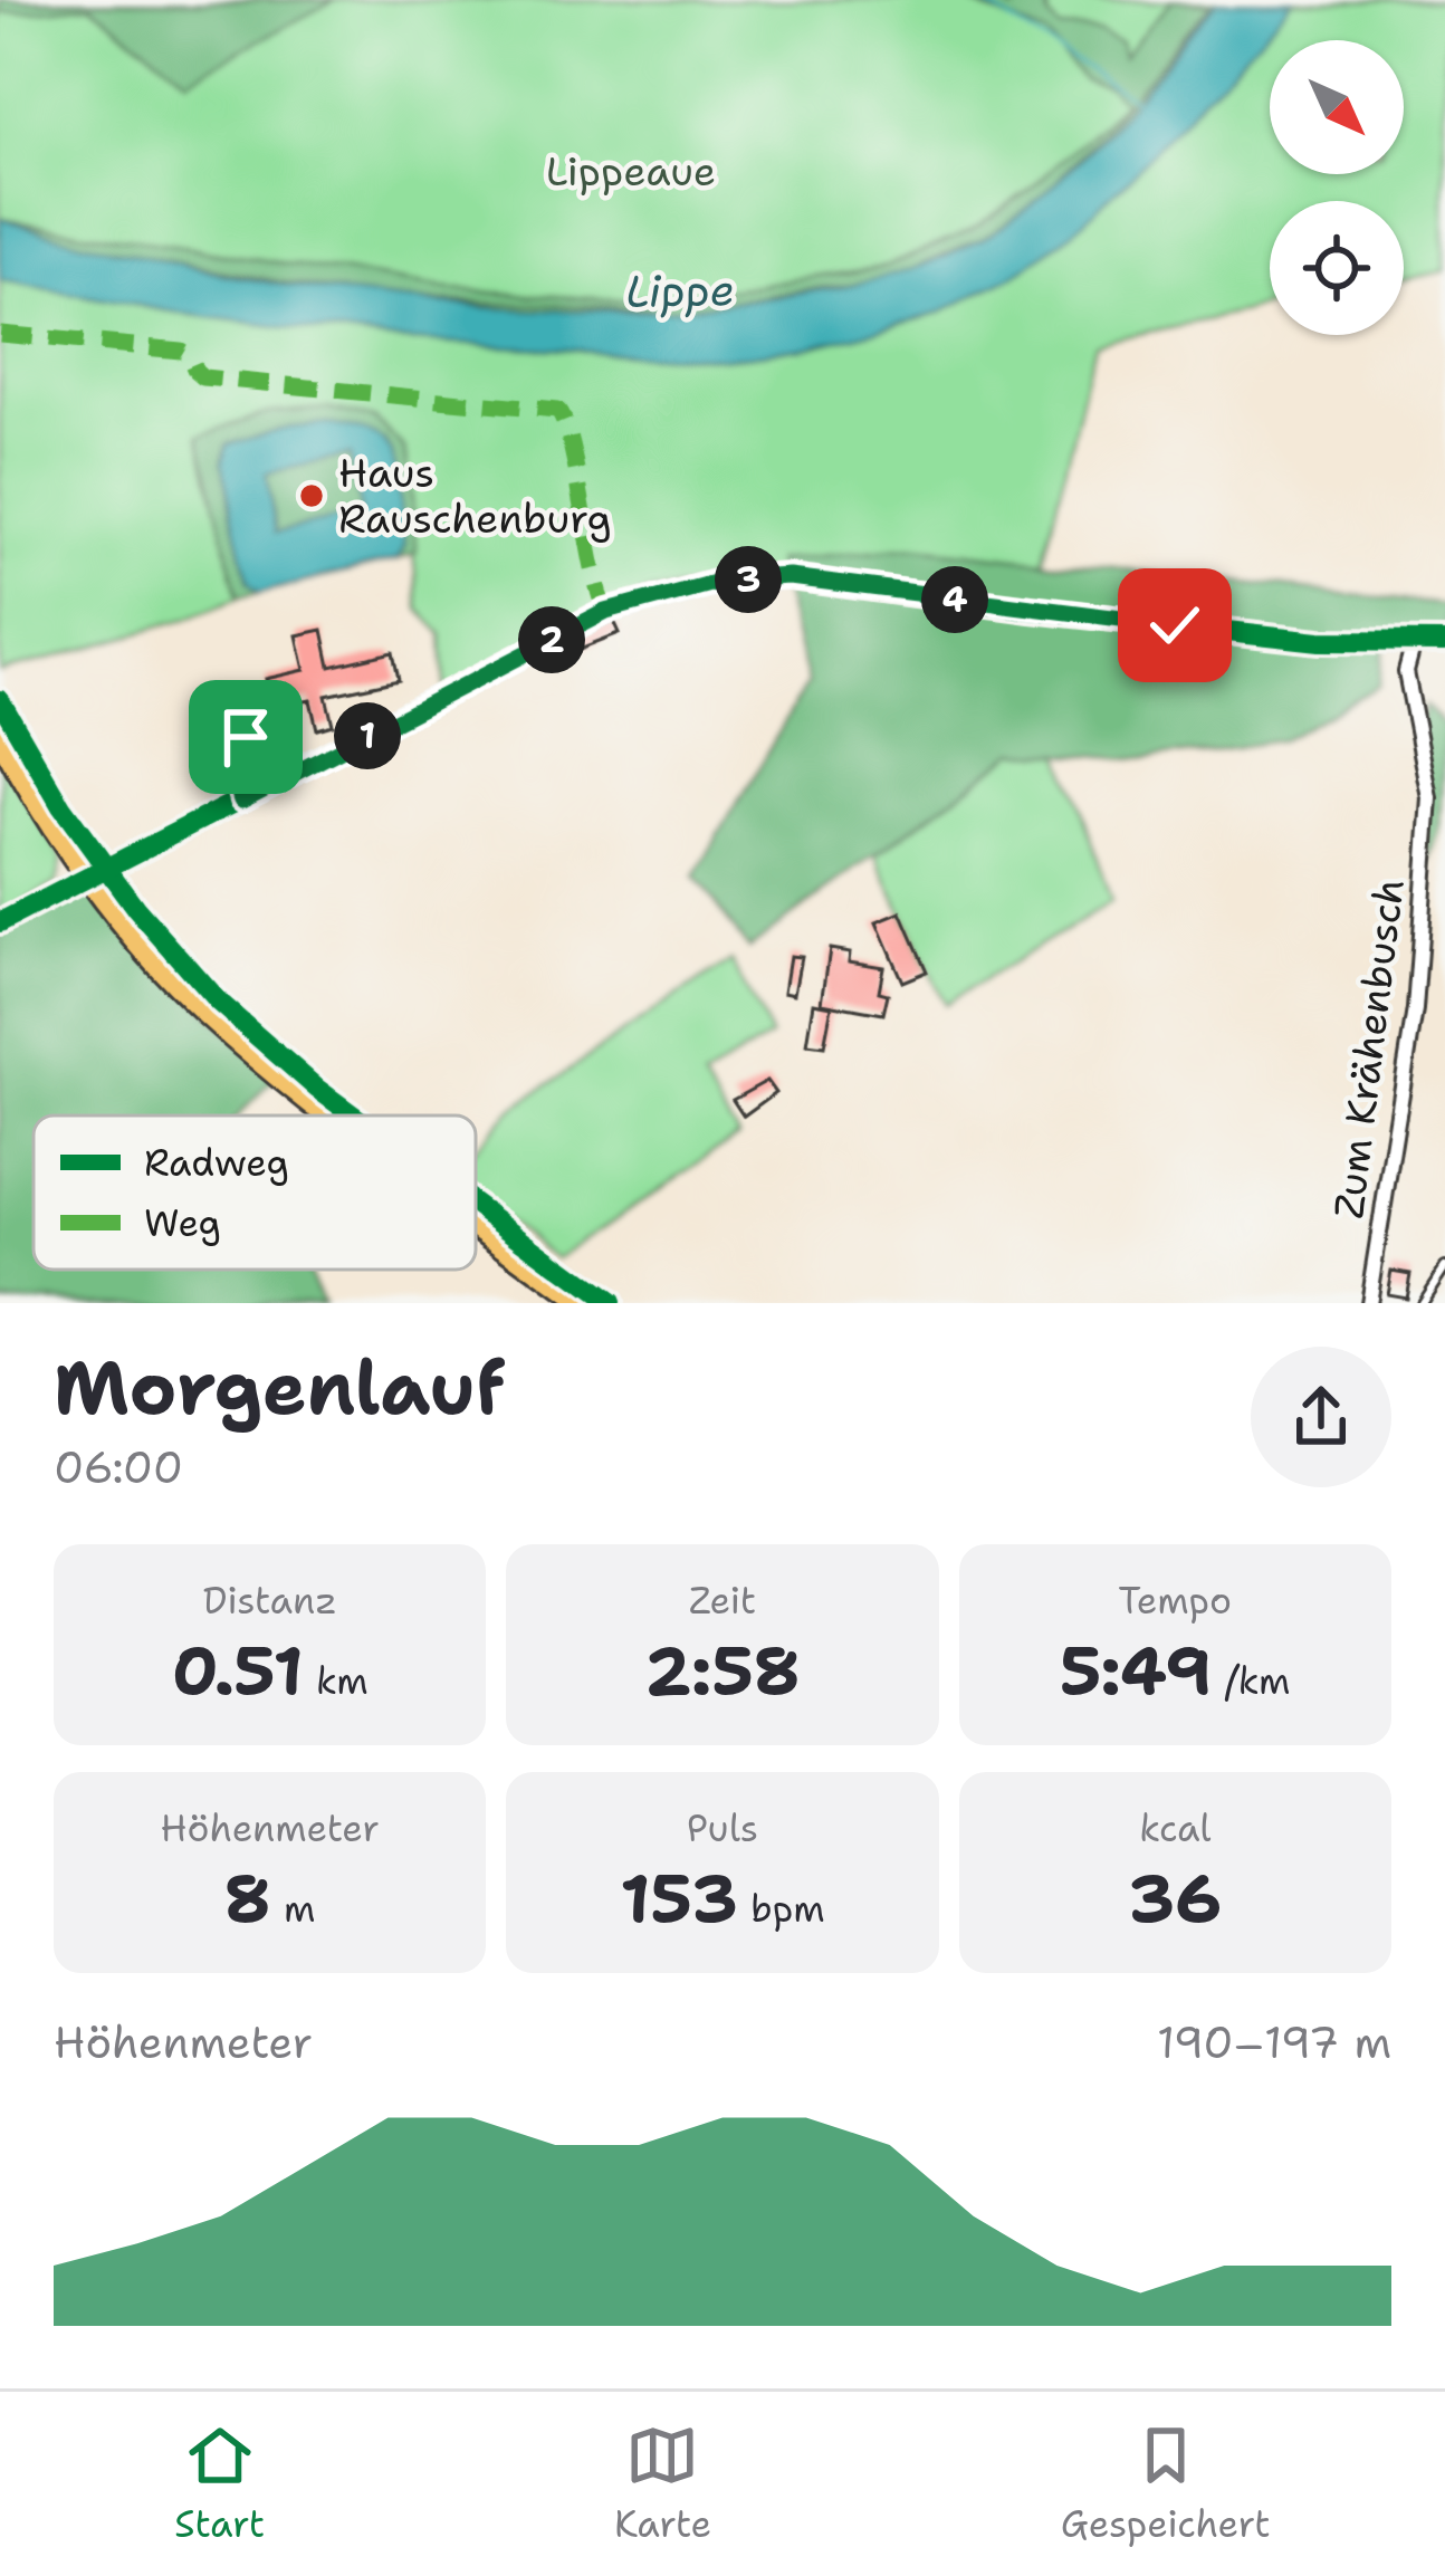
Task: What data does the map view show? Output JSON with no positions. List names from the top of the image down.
{
  "streets": {
    "street": ["Zum Krähenbusch"]
  },
  "water": ["Lippe"],
  "parks": ["Lippeaue"],
  "places": ["Haus Rauschenburg"],
  "legend": ["Radweg", "Weg"],
  "north": "bottom right",
  "page": {
    "pins": [
      "3",
      "4",
      "2",
      "1"
    ],
    "heading": ["Morgenlauf", "06:00"],
    "stats": [
      ["Distanz", "0.51 km"],
      ["Zeit", "2:58"],
      ["Tempo", "5:49 /km"],
      ["Höhenmeter", "8 m"],
      ["Puls", "153 bpm"],
      ["kcal", "36"]
    ],
    "chart": ["Höhenmeter", "190–197 m"],
    "tabs": ["Start", "Karte", "Gespeichert"]
  }
}
